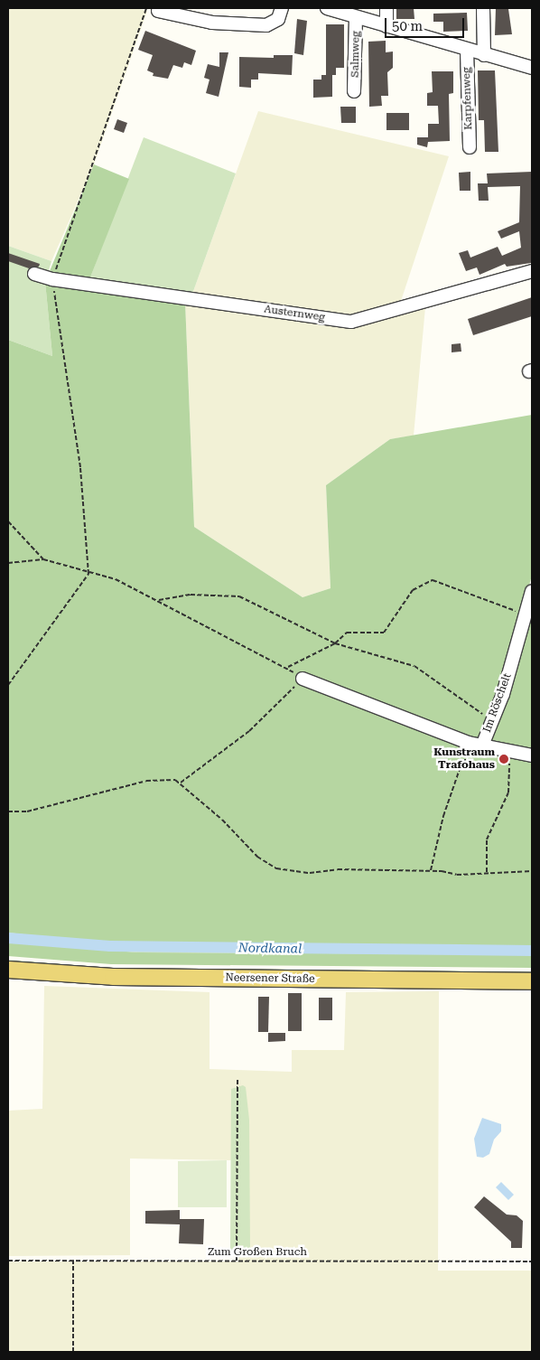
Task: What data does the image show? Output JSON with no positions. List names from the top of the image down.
{
  "streets": {
    "main road": ["Neersener Straße"],
    "street": [
      "Salmweg",
      "Karpfenweg",
      "Austernweg",
      "Im Röschelt"
    ],
    "path": ["Zum Großen Bruch"]
  },
  "water": ["Nordkanal"],
  "places": ["Kunstraum Trafohaus"],
  "scale_bar": "50 m"
}
